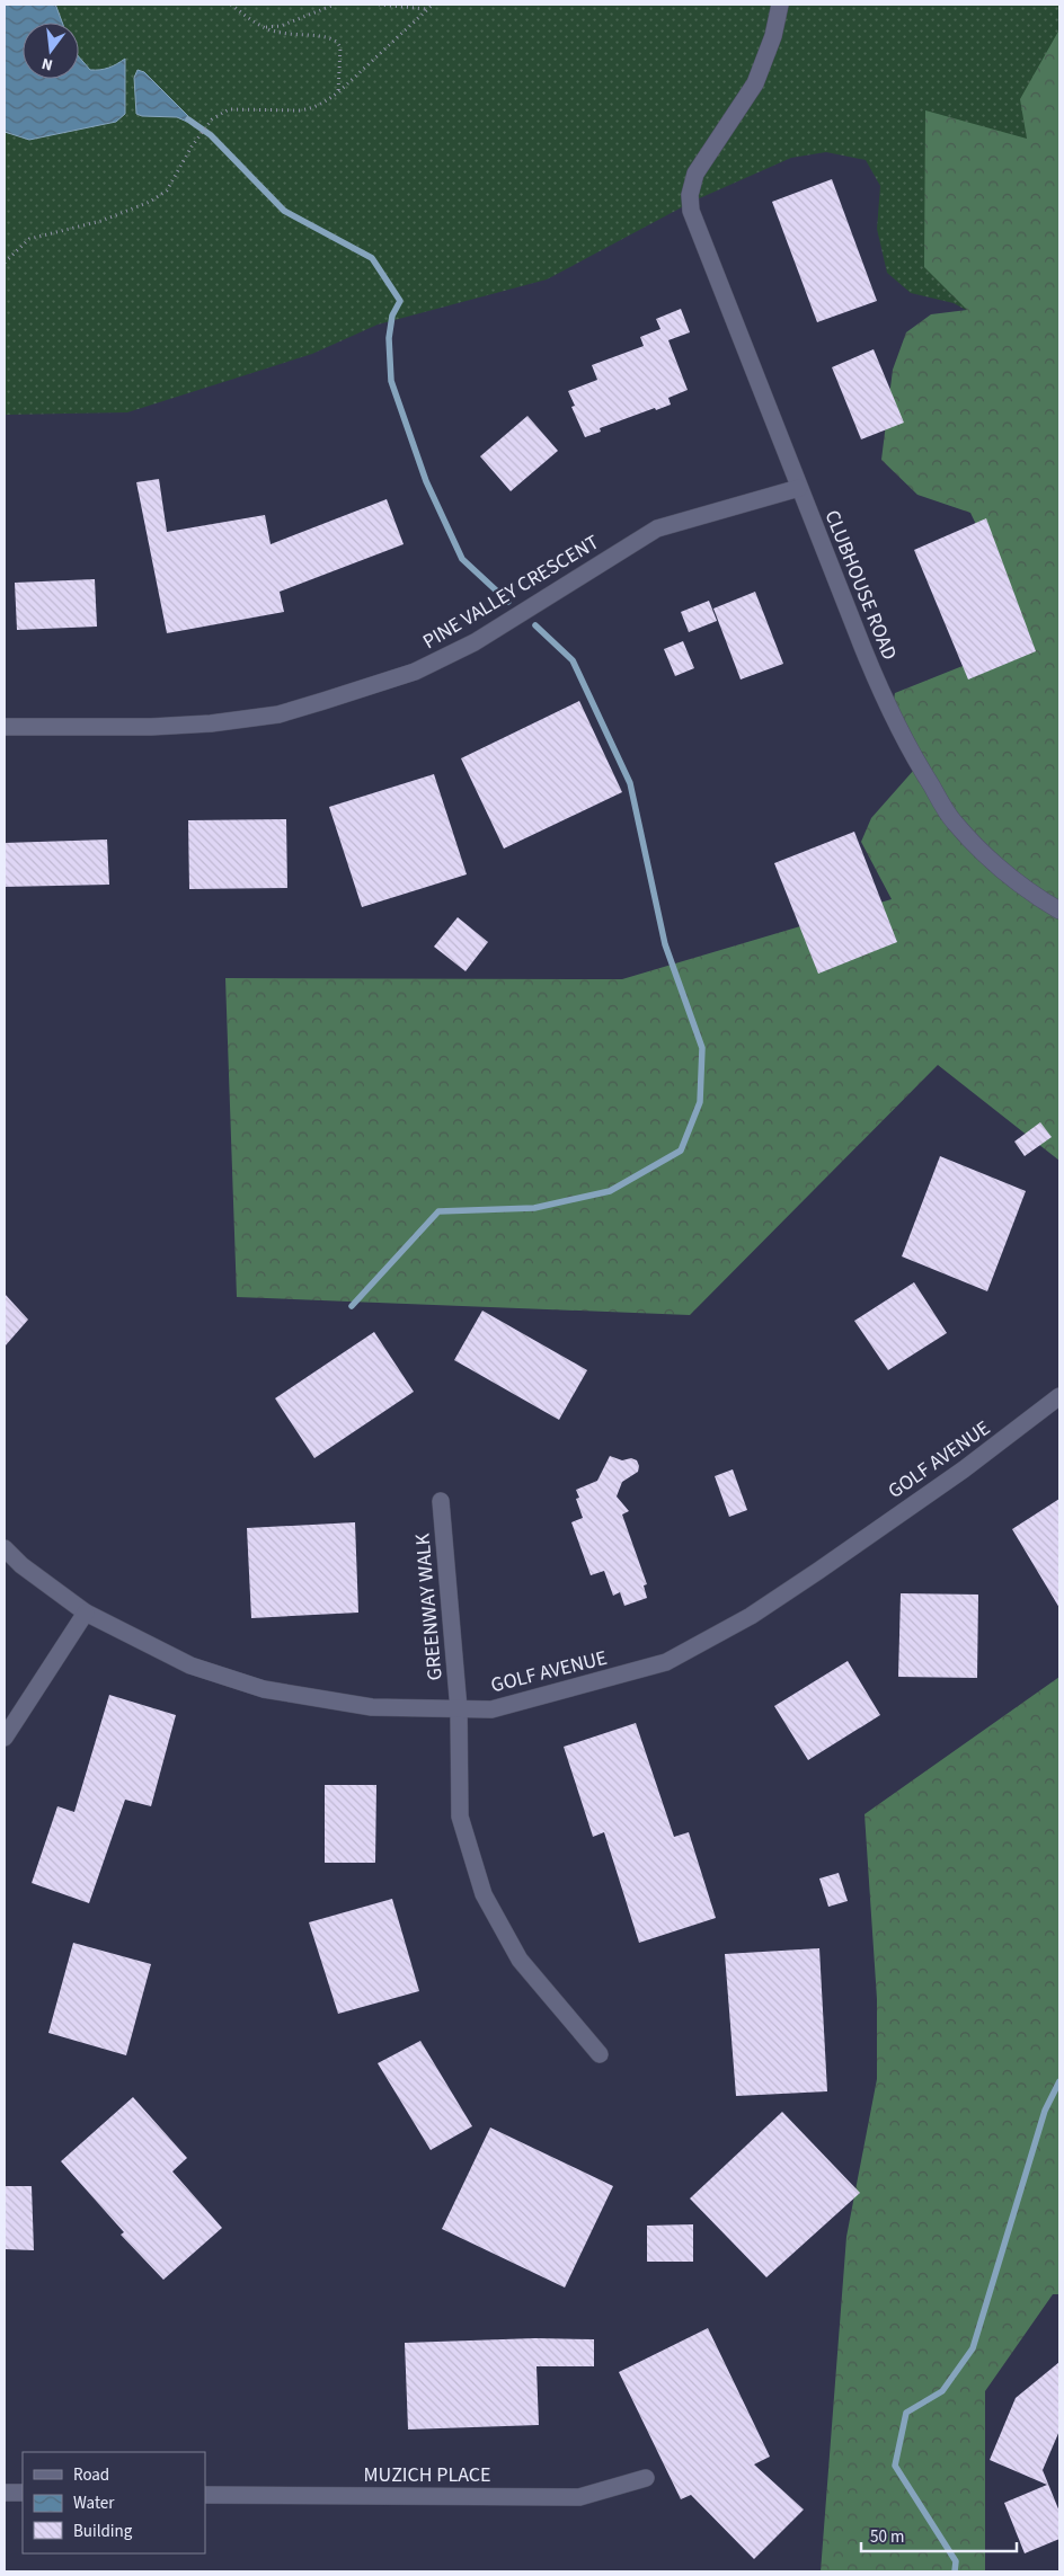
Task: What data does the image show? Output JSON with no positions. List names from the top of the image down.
{
  "streets": {
    "street": [
      "CLUBHOUSE ROAD",
      "PINE VALLEY CRESCENT",
      "GOLF AVENUE",
      "GREENWAY WALK",
      "MUZICH PLACE"
    ]
  },
  "crossings": [
    ["CLUBHOUSE ROAD", "PINE VALLEY CRESCENT"],
    ["GOLF AVENUE", "GREENWAY WALK"]
  ],
  "legend": ["Road", "Water", "Building"],
  "scale_bar": "50 m",
  "north": "bottom"
}
